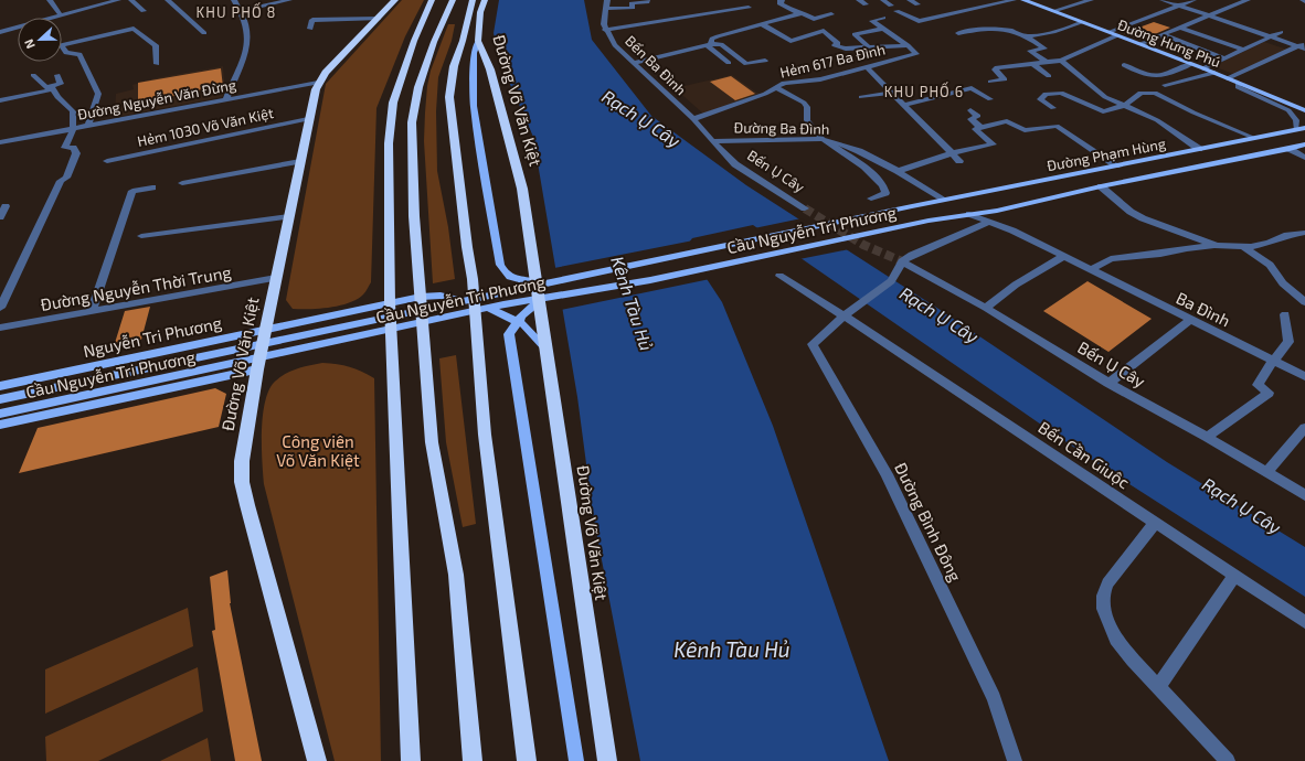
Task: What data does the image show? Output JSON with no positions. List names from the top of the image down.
{
  "streets": {
    "highway": ["Đường Võ Văn Kiệt"],
    "main road": [
      "Đường Hưng Phú",
      "Đường Phạm Hùng",
      "Cầu Nguyễn Tri Phương",
      "Nguyễn Tri Phương"
    ],
    "street": [
      "Hẻm 617 Ba Đình",
      "Bến Ba Đình",
      "Đường Nguyễn Văn Đừng",
      "Hẻm 1030 Võ Văn Kiệt",
      "Đường Ba Đình",
      "Bến Ụ Cây",
      "Đường Nguyễn Thời Trung",
      "Ba Đình",
      "Bến Cần Giuộc",
      "Đường Bình Đông"
    ]
  },
  "crossings": [
    ["Hẻm 617 Ba Đình", "Bến Ba Đình"],
    ["Bến Ba Đình", "Đường Ba Đình"],
    ["Bến Ba Đình", "Bến Ụ Cây"],
    ["Đường Nguyễn Văn Đừng", "Đường Võ Văn Kiệt"],
    ["Đường Võ Văn Kiệt", "Hẻm 1030 Võ Văn Kiệt"],
    ["Đường Võ Văn Kiệt", "Đường Nguyễn Thời Trung"],
    ["Đường Võ Văn Kiệt", "Nguyễn Tri Phương"],
    ["Đường Ba Đình", "Đường Phạm Hùng"],
    ["Đường Ba Đình", "Bến Ụ Cây"],
    ["Đường Phạm Hùng", "Cầu Nguyễn Tri Phương"],
    ["Bến Cần Giuộc", "Đường Bình Đông"]
  ],
  "districts": ["KHU PHỐ 8", "KHU PHỐ 6"],
  "water": ["Rạch Ụ Cây", "Kênh Tàu Hủ"],
  "parks": ["Công viên Võ Văn Kiệt"],
  "north": "left"
}
